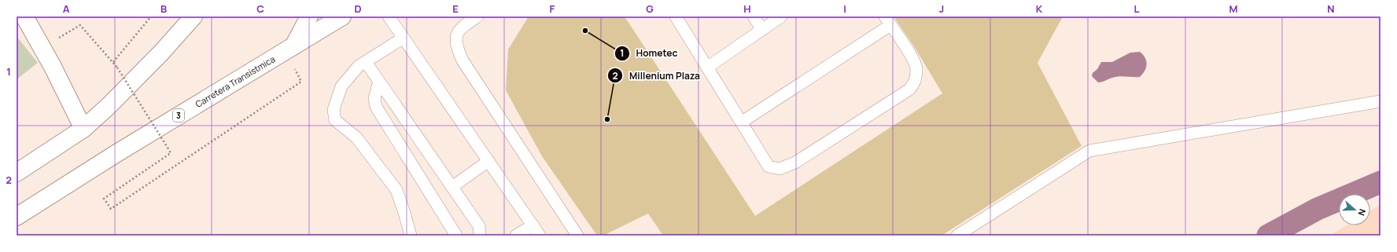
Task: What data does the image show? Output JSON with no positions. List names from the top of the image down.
{
  "streets": {
    "main road": ["Carretera Transístmica", "3"]
  },
  "places": ["Hometec", "Millenium Plaza"],
  "north": "right",
  "grid": {
    "columns": [
      "A",
      "B",
      "C",
      "D",
      "E",
      "F",
      "G",
      "H",
      "I",
      "J",
      "K",
      "L",
      "M",
      "N"
    ],
    "rows": ["1", "2"]
  }
}
